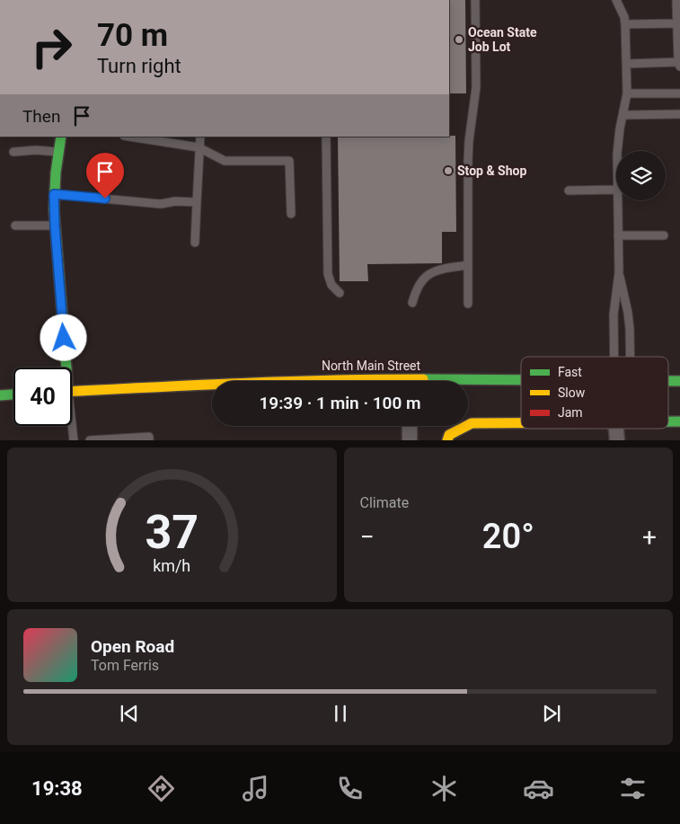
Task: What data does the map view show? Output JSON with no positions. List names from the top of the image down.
{
  "streets": {
    "street": ["North Main Street"]
  },
  "places": ["Ocean State Job Lot", "Stop & Shop"],
  "legend": ["Fast", "Slow", "Jam"],
  "page": {
    "turn": ["70 m", "Turn right"],
    "then": "Then",
    "limit": "40",
    "trip": "19:39 · 1 min · 100 m",
    "tile": "Climate",
    "heat": ["−", "20°", "+"],
    "song": ["Open Road", "Tom Ferris"],
    "tabs": "19:38",
    "gauge": ["37", "km/h"]
  }
}
